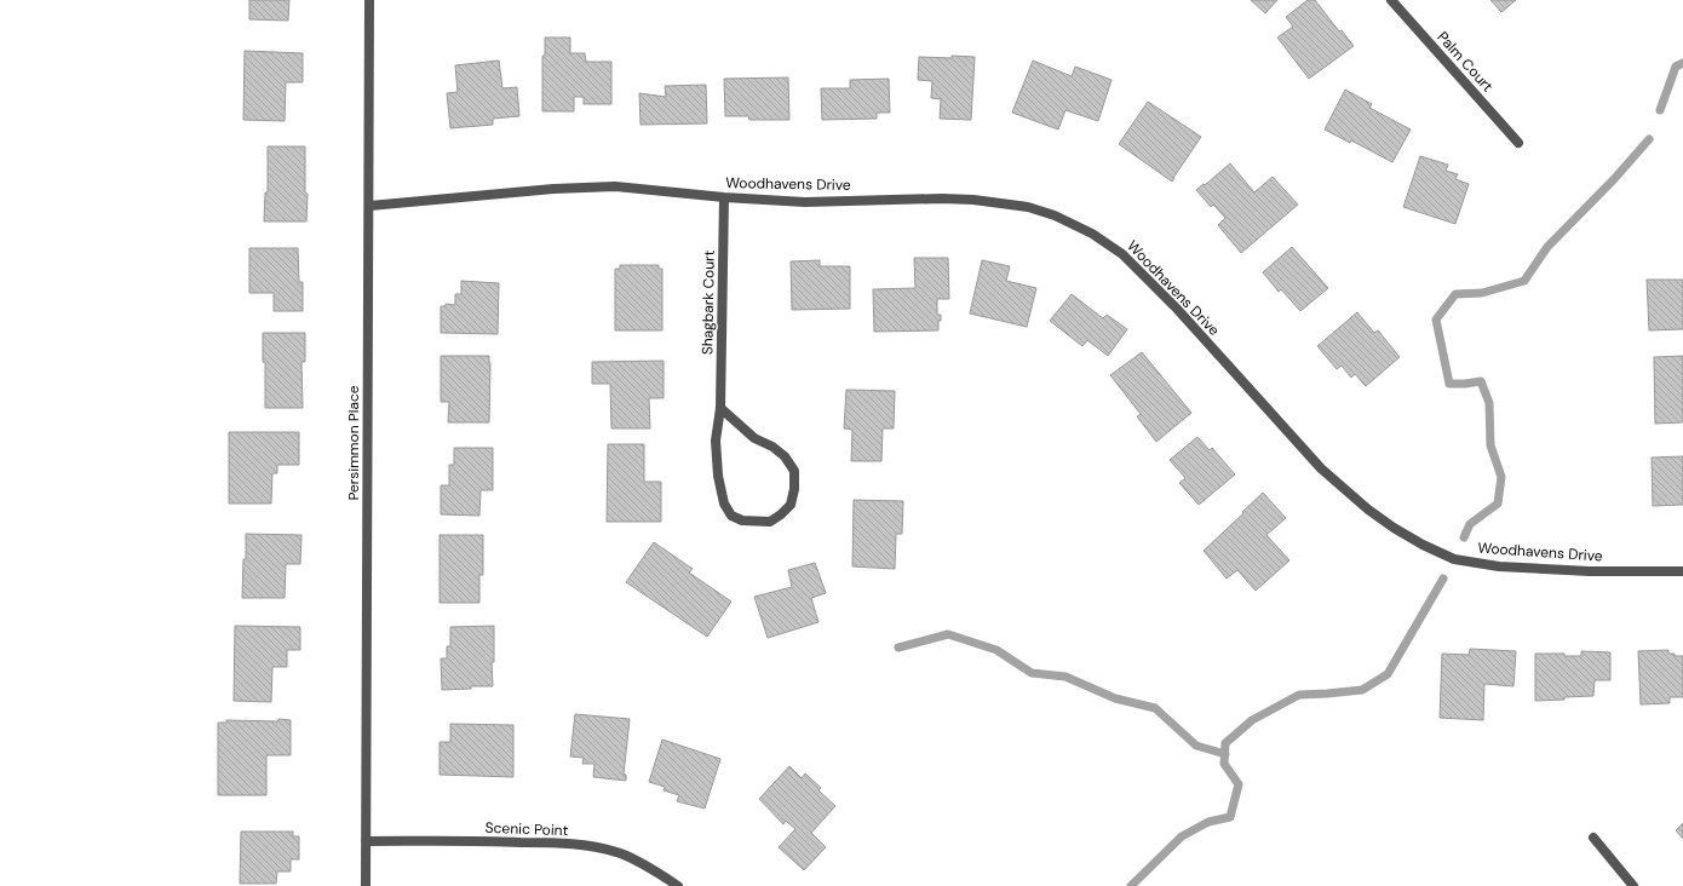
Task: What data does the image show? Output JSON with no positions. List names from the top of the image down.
{
  "streets": {
    "street": [
      "Palm Court",
      "Woodhavens Drive",
      "Shagbark Court",
      "Persimmon Place",
      "Scenic Point"
    ]
  },
  "crossings": [
    ["Woodhavens Drive", "Shagbark Court"],
    ["Woodhavens Drive", "Persimmon Place"],
    ["Persimmon Place", "Scenic Point"]
  ]
}
